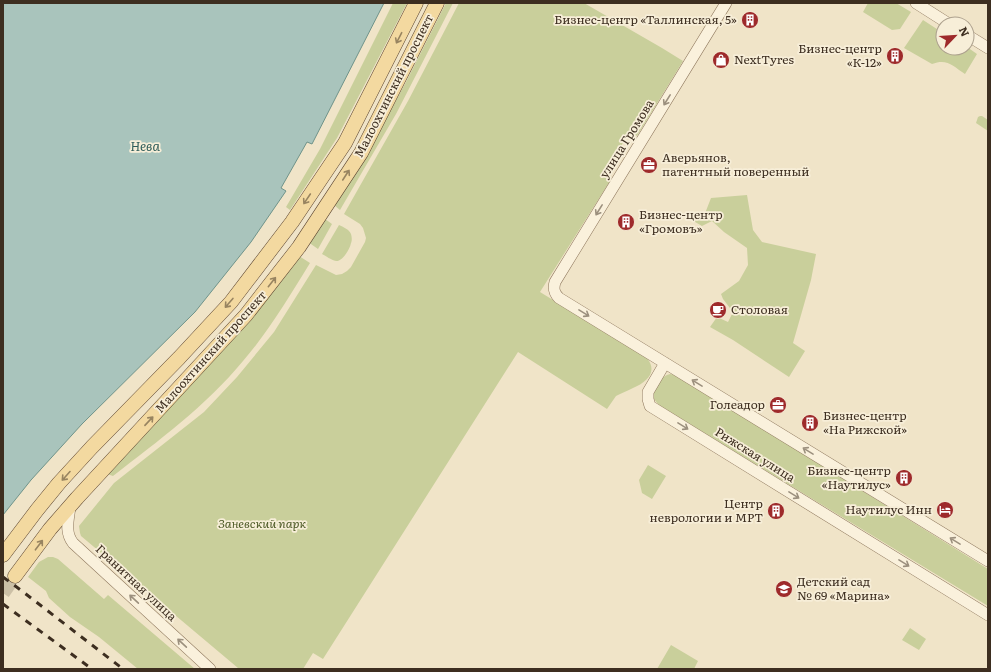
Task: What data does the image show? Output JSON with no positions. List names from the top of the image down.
{
  "streets": {
    "main road": ["Малоохтинский проспект"],
    "street": ["улица Громова", "Рижская улица", "Гранитная улица"]
  },
  "crossings": [
    ["Малоохтинский проспект", "Гранитная улица"],
    ["улица Громова", "Рижская улица"]
  ],
  "one_way": ["Гранитная улица"],
  "water": ["Нева"],
  "parks": ["Заневский парк"],
  "places": {
    "building": [
      "Бизнес-центр «Таллинская, 5»",
      "Бизнес-центр «К-12»",
      "Бизнес-центр «Громовъ»",
      "Бизнес-центр «На Рижской»",
      "Бизнес-центр «Наутилус»",
      "Центр неврологии и МРТ"
    ],
    "shop": ["NextTyres"],
    "office": ["Аверьянов, патентный поверенный", "Голеадор"],
    "cafe": ["Столовая"],
    "hotel": ["Наутилус Инн"],
    "school or university": ["Детский сад № 69 «Марина»"]
  },
  "north": "top right"
}
